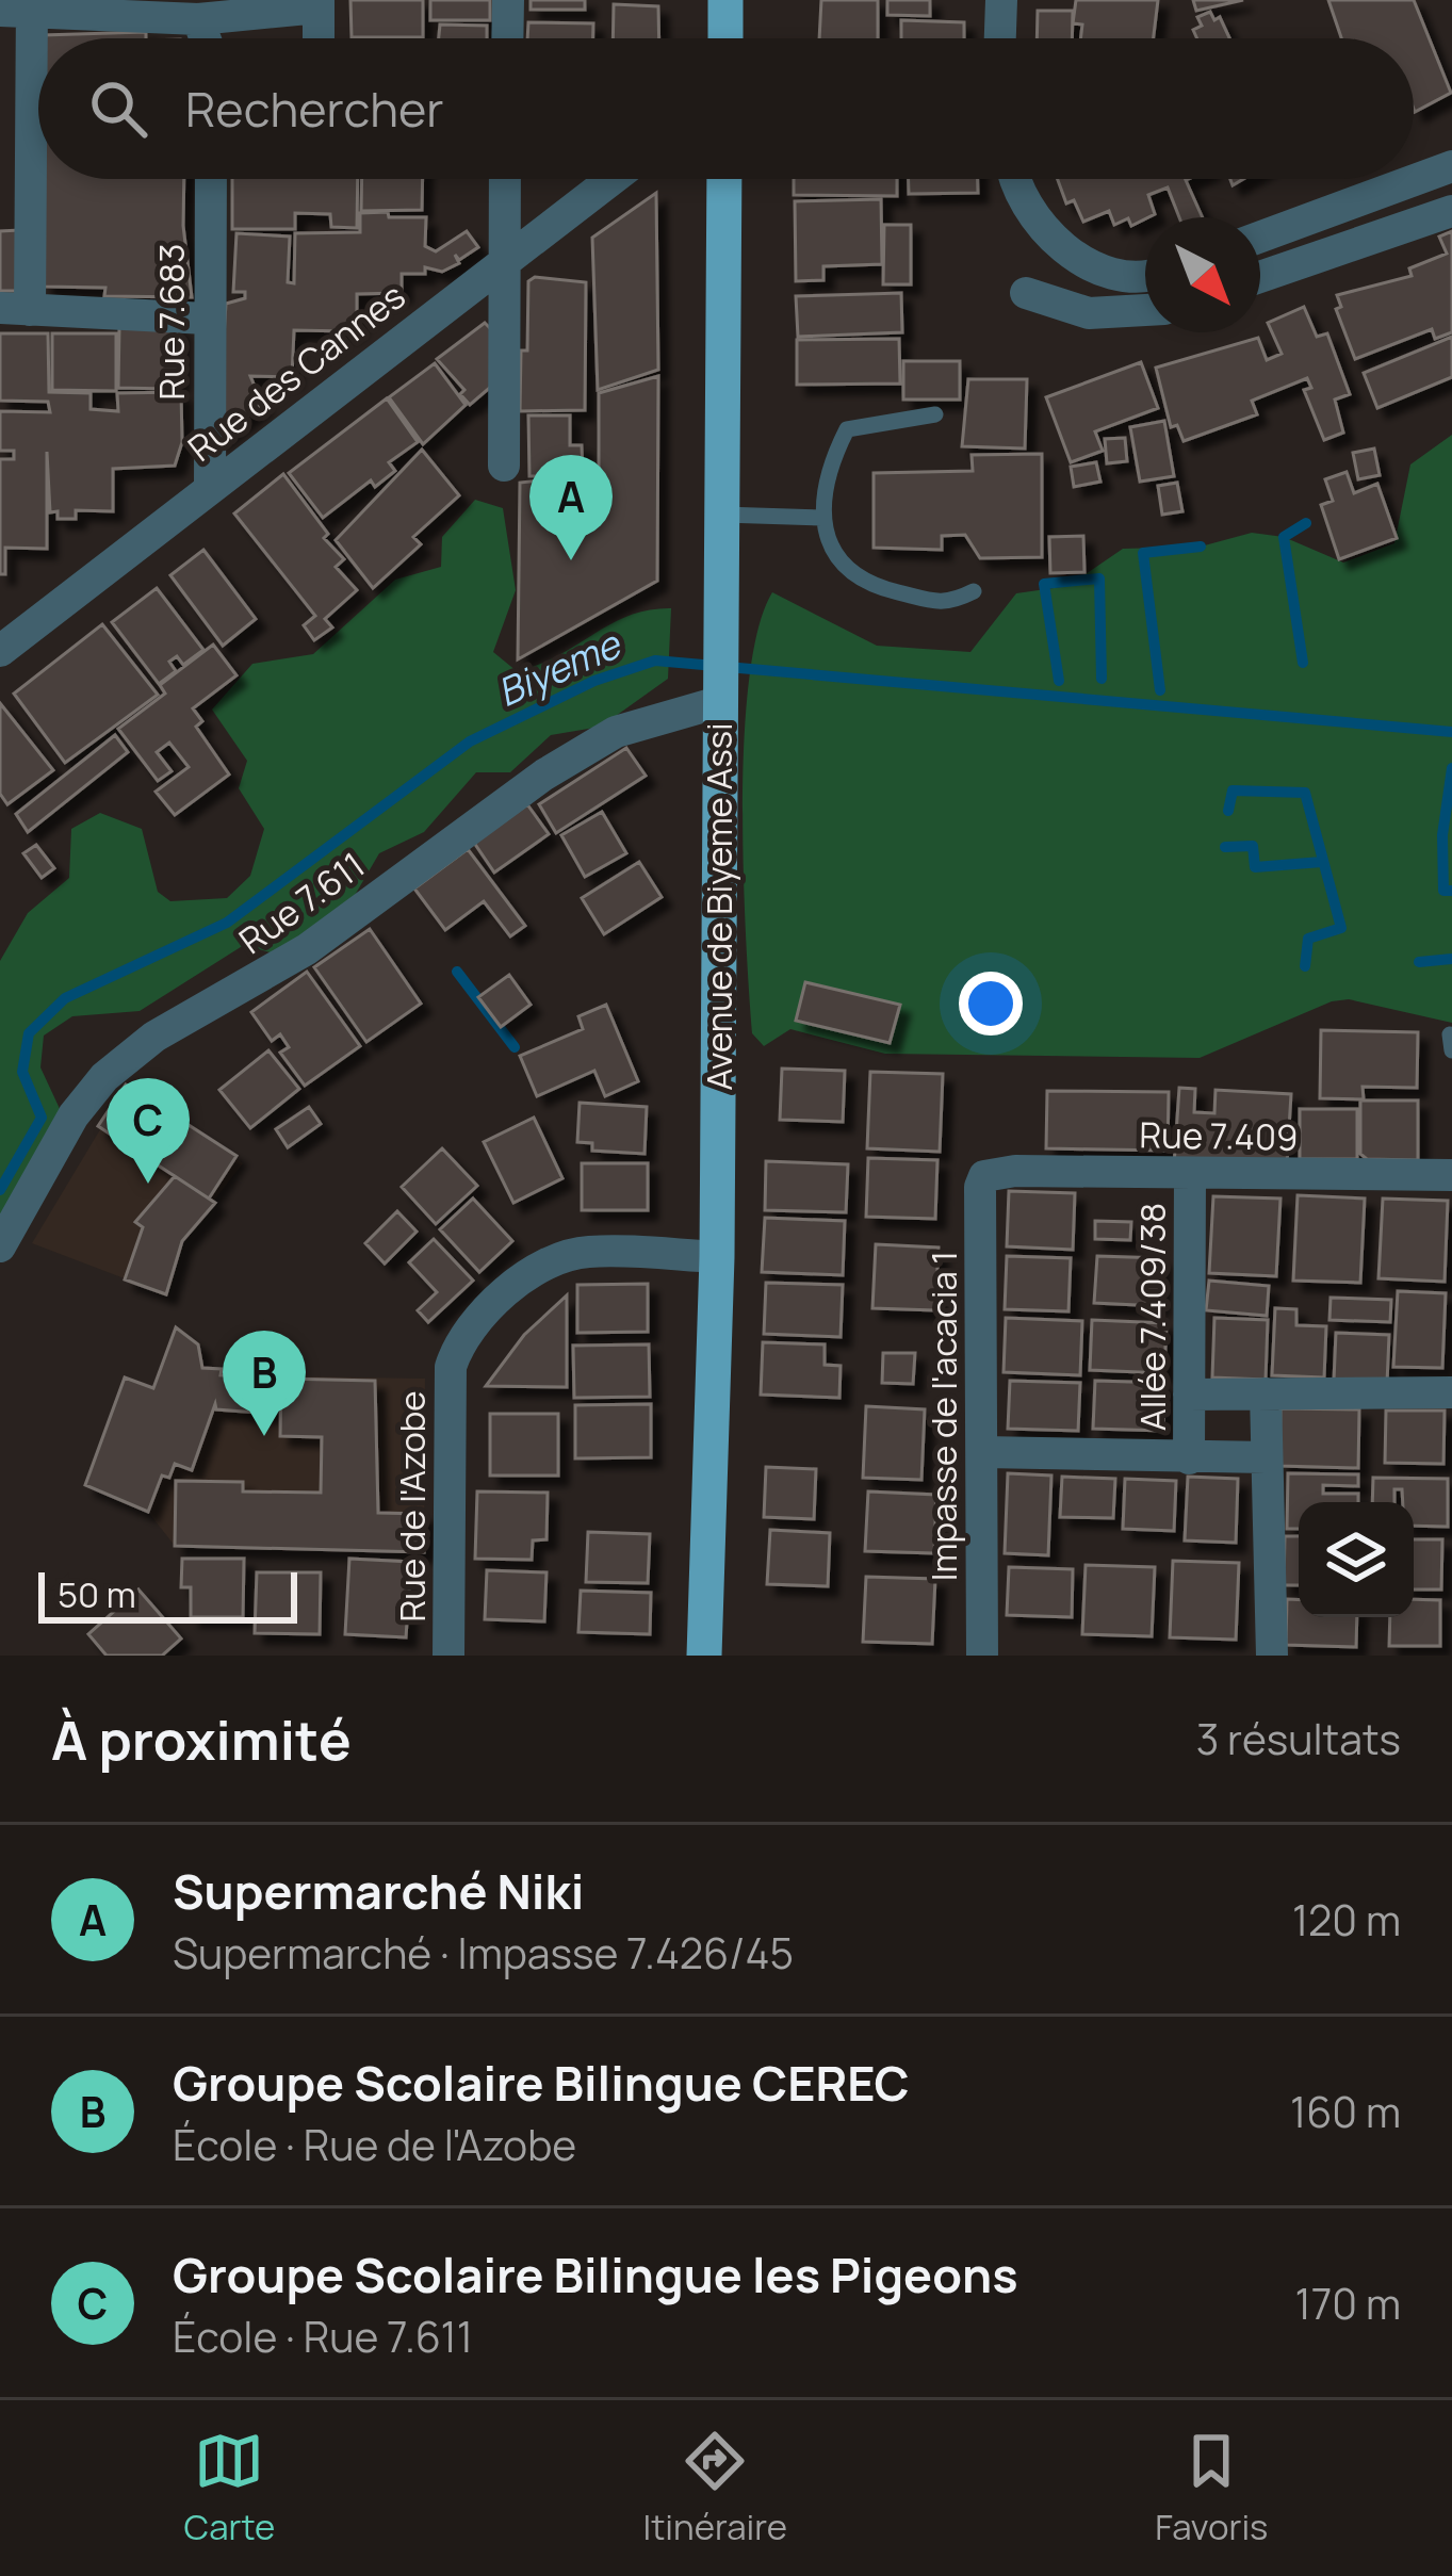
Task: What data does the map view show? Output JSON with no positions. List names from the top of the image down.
{
  "streets": {
    "main road": ["Avenue de Biyeme Assi"],
    "street": [
      "Rue 7.683",
      "Rue des Cannes",
      "Rue 7.611",
      "Rue 7.409",
      "Allée 7.409/38",
      "Impasse de l'acacia 1",
      "Rue de l'Azobe"
    ]
  },
  "crossings": [
    ["Rue 7.683", "Rue des Cannes"],
    ["Rue 7.611", "Avenue de Biyeme Assi"],
    ["Avenue de Biyeme Assi", "Rue de l'Azobe"],
    ["Rue 7.409", "Allée 7.409/38"],
    ["Rue 7.409", "Impasse de l'acacia 1"],
    ["Allée 7.409/38", "Impasse de l'acacia 1"]
  ],
  "water": ["Biyeme"],
  "scale_bar": "50 m",
  "north": "bottom right",
  "page": {
    "search": "Rechercher",
    "pins": ["A", "C", "B"],
    "scale": "50 m",
    "heading": ["À proximité", "3 résultats"],
    "list": [
      {
        "mark": "A",
        "name": "Supermarché Niki",
        "note": "Supermarché · Impasse 7.426/45",
        "value": "120 m"
      },
      {
        "mark": "B",
        "name": "Groupe Scolaire Bilingue CEREC",
        "note": "École · Rue de l'Azobe",
        "value": "160 m"
      },
      {
        "mark": "C",
        "name": "Groupe Scolaire Bilingue les Pigeons",
        "note": "École · Rue 7.611",
        "value": "170 m"
      }
    ],
    "nav": ["Carte", "Itinéraire", "Favoris"]
  }
}
